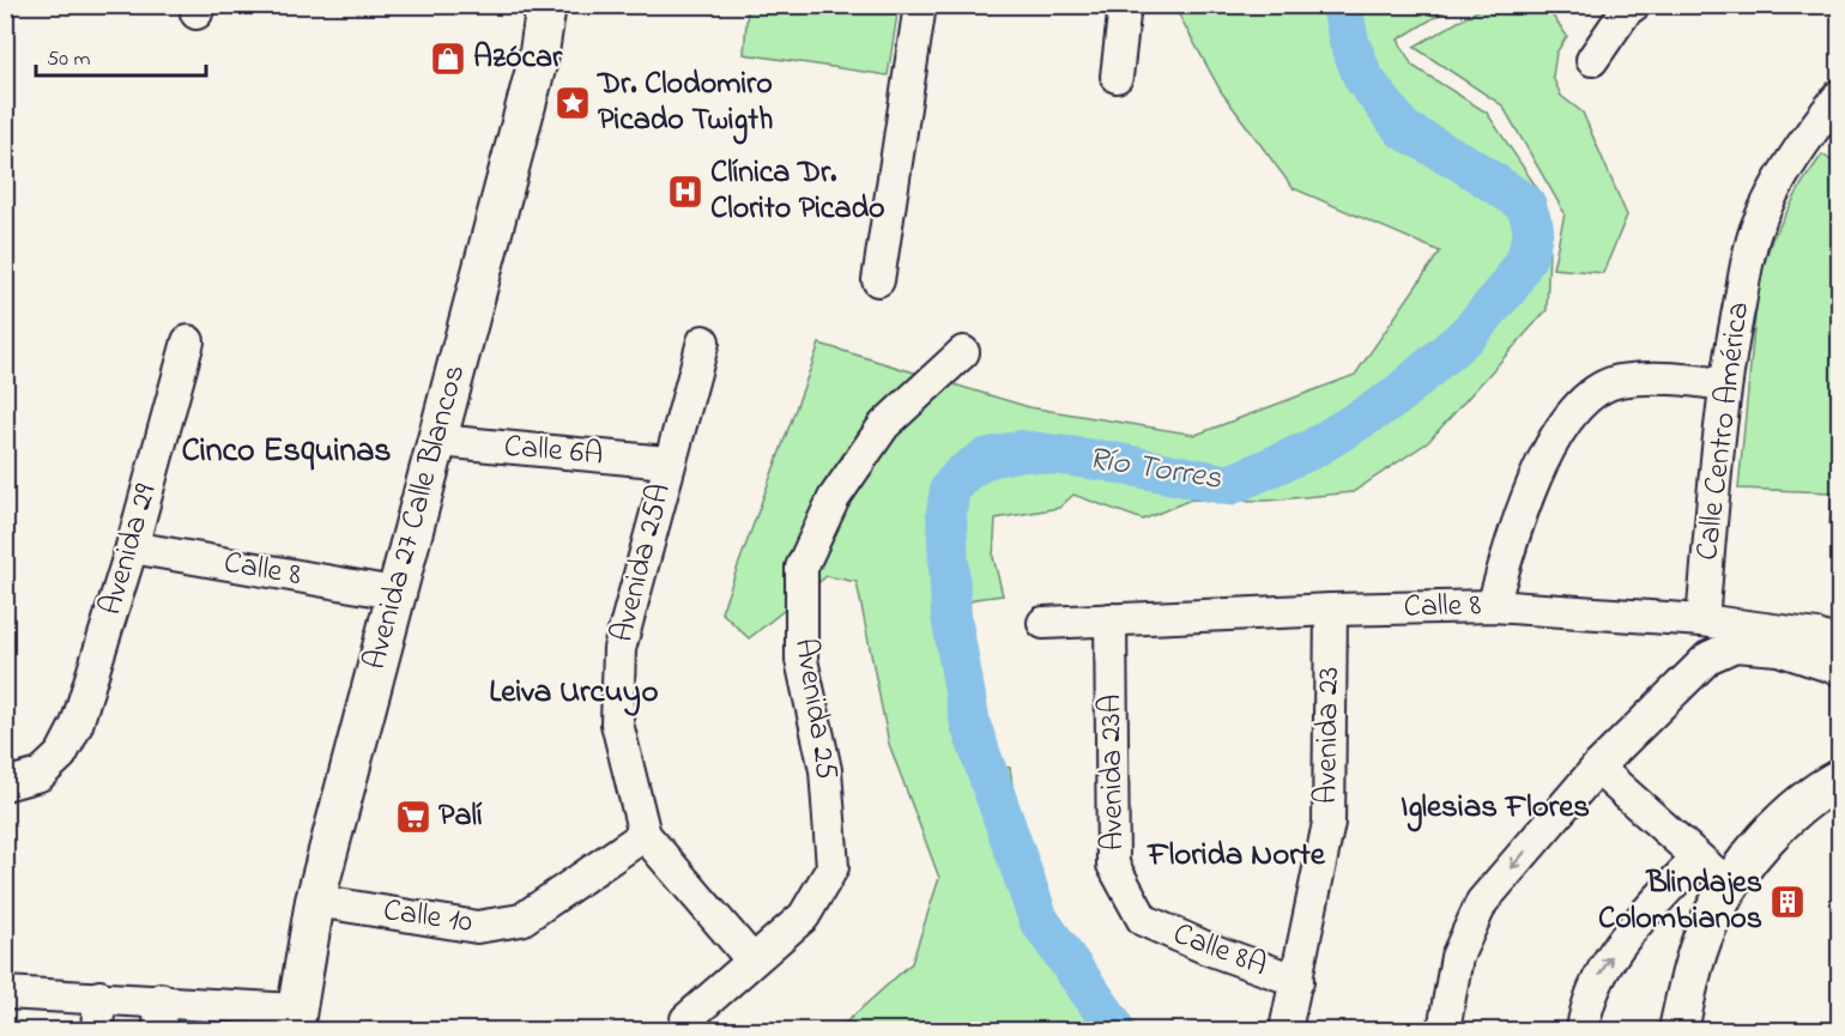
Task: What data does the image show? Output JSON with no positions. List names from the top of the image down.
{
  "streets": {
    "main road": ["Avenida 27 Calle Blancos"],
    "street": [
      "Calle Centro América",
      "Calle 6A",
      "Avenida 29",
      "Avenida 25A",
      "Calle 8",
      "Avenida 25",
      "Avenida 23",
      "Avenida 23A",
      "Calle 10",
      "Calle 8A"
    ]
  },
  "crossings": [
    ["Calle Centro América", "Calle 8"],
    ["Calle 6A", "Avenida 27 Calle Blancos"],
    ["Calle 6A", "Avenida 25A"],
    ["Avenida 27 Calle Blancos", "Calle 8"],
    ["Avenida 27 Calle Blancos", "Calle 10"],
    ["Avenida 29", "Calle 8"],
    ["Avenida 25A", "Avenida 25"],
    ["Avenida 25A", "Calle 10"],
    ["Calle 8", "Avenida 23"],
    ["Calle 8", "Avenida 23A"],
    ["Avenida 23", "Calle 8A"],
    ["Avenida 23A", "Calle 8A"]
  ],
  "districts": [
    "Cinco Esquinas",
    "Leiva Urcuyo",
    "Iglesias Flores",
    "Florida Norte"
  ],
  "water": ["Río Torres"],
  "places": {
    "shop": ["Azócar"],
    "place": ["Dr. Clodomiro Picado Twigth"],
    "hospital": ["Clínica Dr. Clorito Picado"],
    "supermarket": ["Palí"],
    "building": ["Blindajes Colombianos"]
  },
  "scale_bar": "50 m"
}
